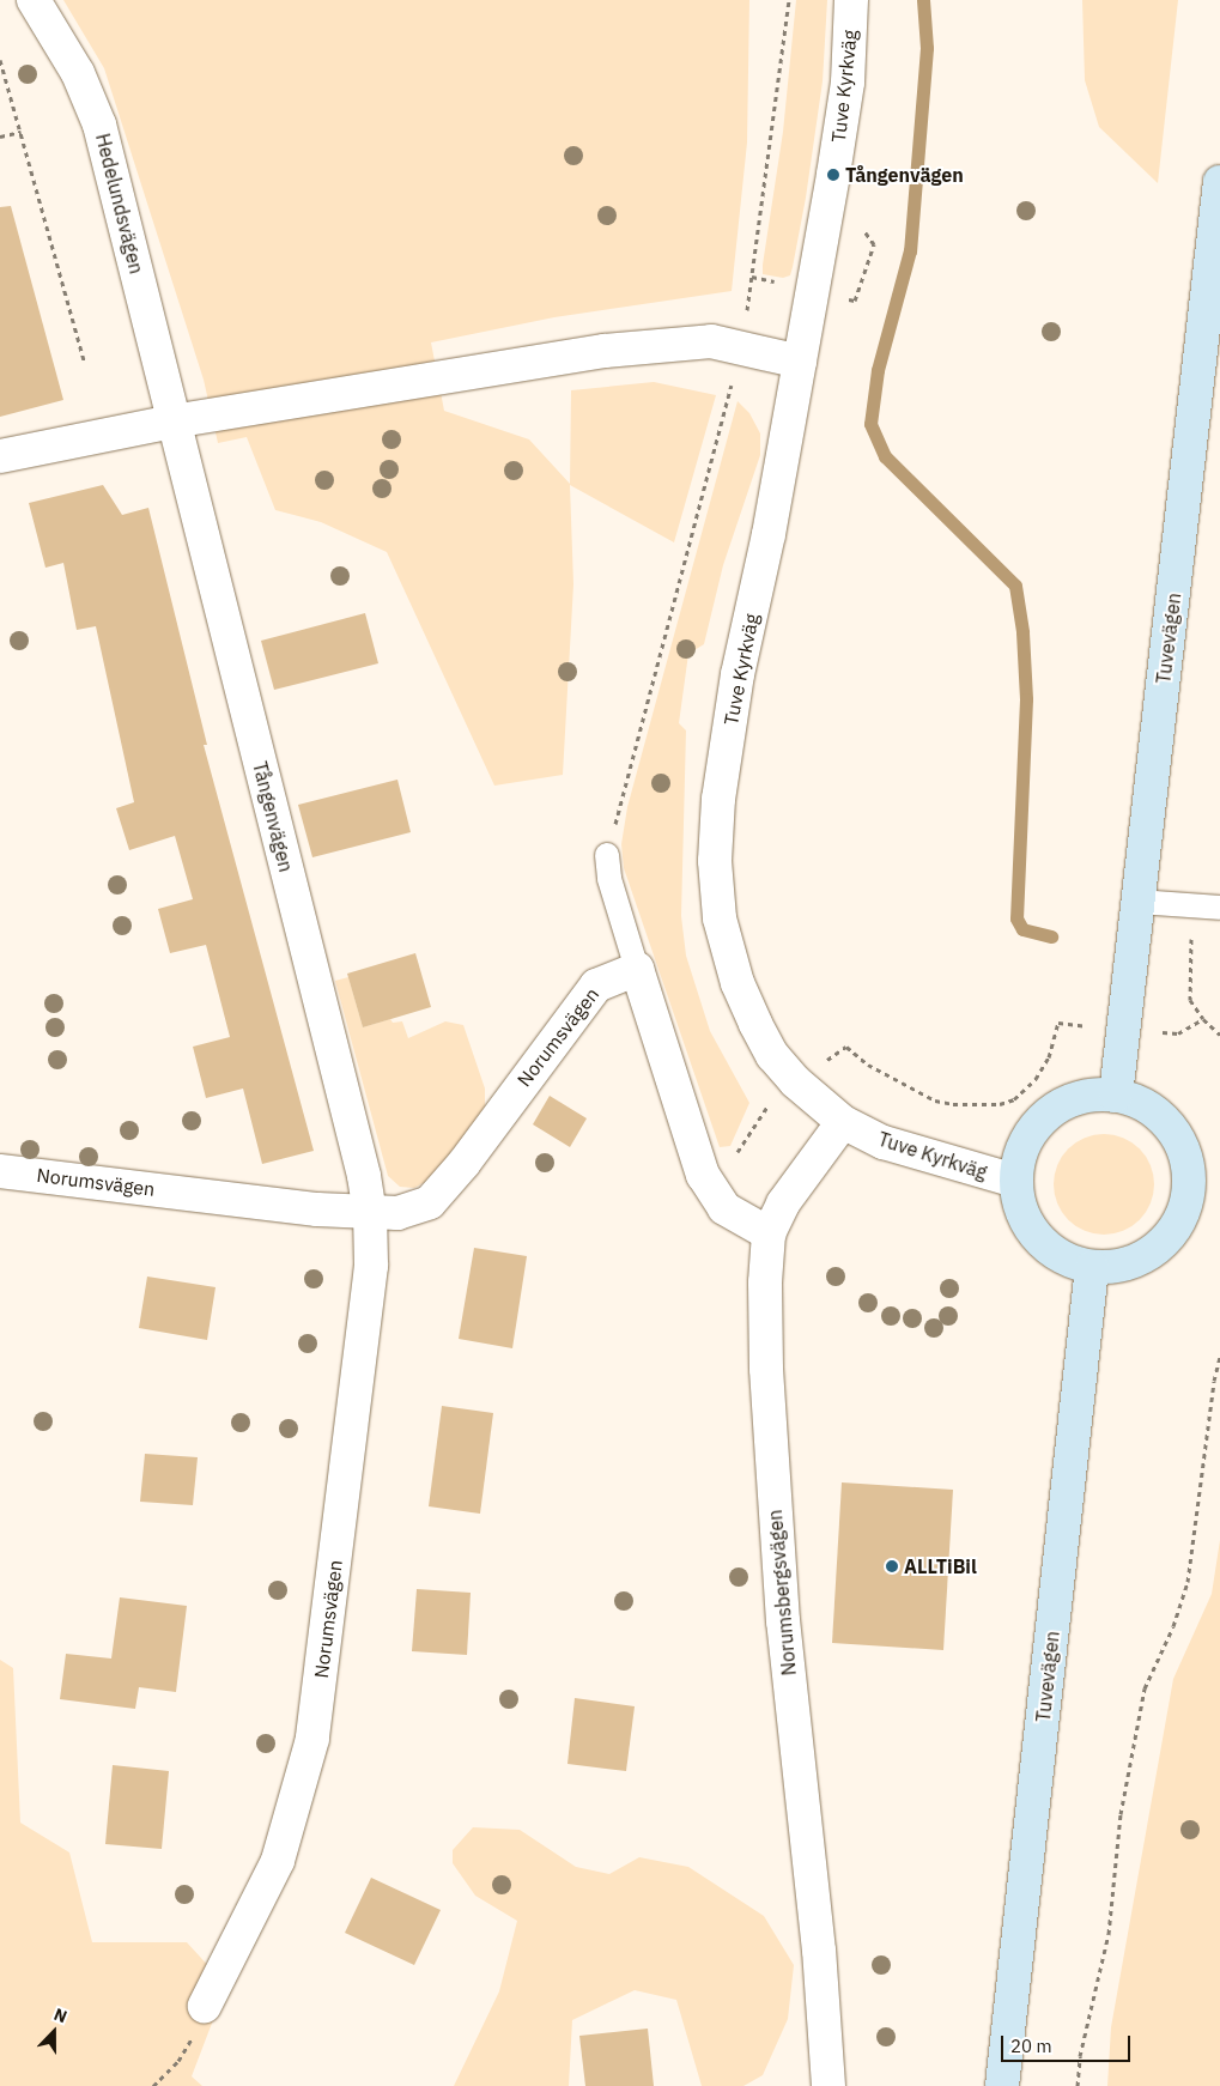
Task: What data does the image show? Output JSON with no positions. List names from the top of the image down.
{
  "streets": {
    "main road": ["Tuvevägen"],
    "street": [
      "Tuve Kyrkväg",
      "Hedelundsvägen",
      "Tångenvägen",
      "Norumsvägen",
      "Norumsbergsvägen"
    ]
  },
  "crossings": [
    ["Tuve Kyrkväg", "Tuvevägen"],
    ["Tuve Kyrkväg", "Norumsbergsvägen"],
    ["Hedelundsvägen", "Tångenvägen"],
    ["Tångenvägen", "Norumsvägen"]
  ],
  "places": ["Tångenvägen", "ALLTiBil"],
  "scale_bar": "20 m",
  "north": "top"
}
